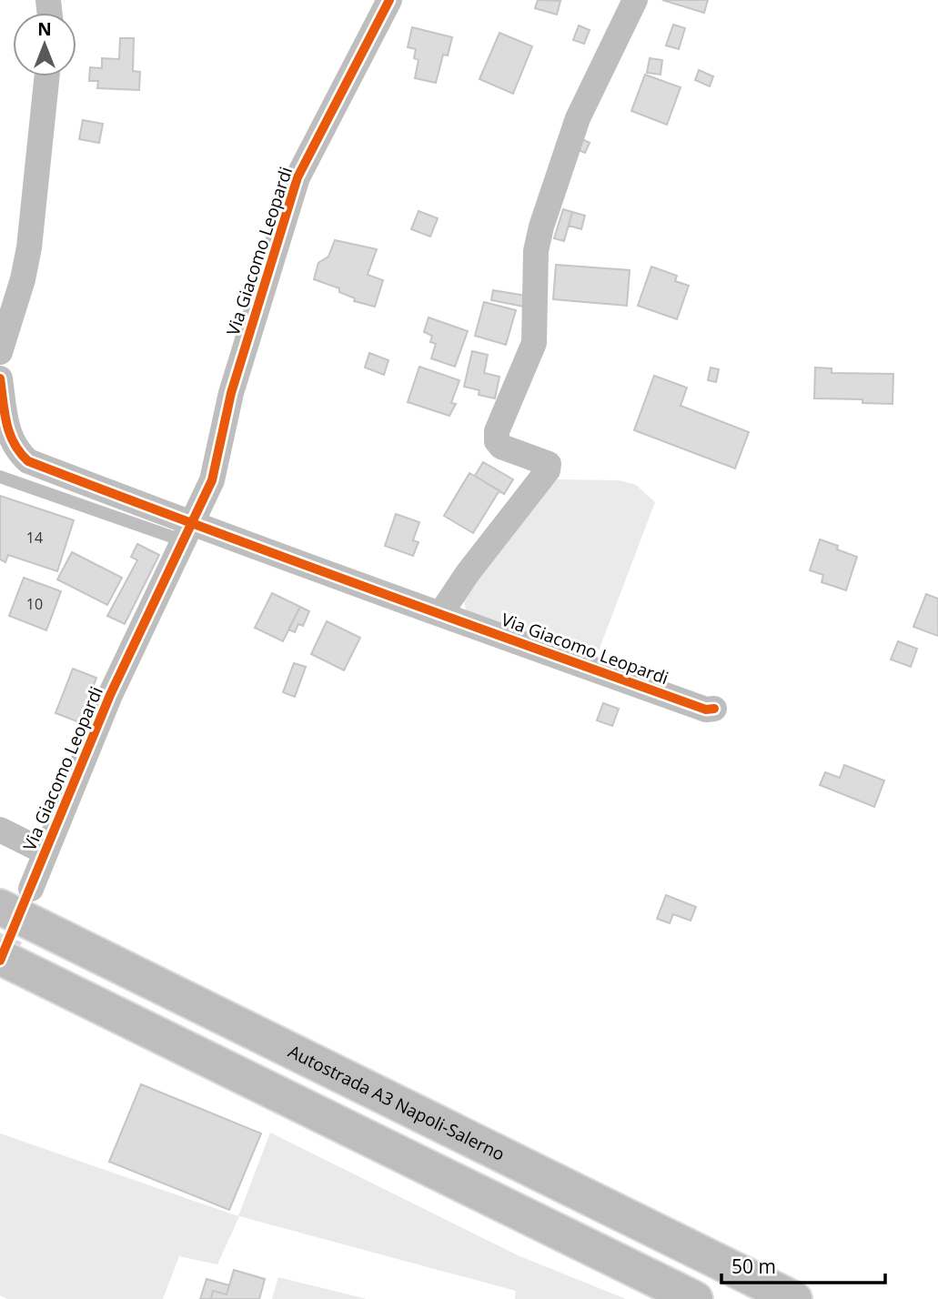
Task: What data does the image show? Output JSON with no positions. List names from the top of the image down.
{
  "streets": {
    "highway": ["Autostrada A3 Napoli-Salerno"],
    "street": ["Via Giacomo Leopardi"]
  },
  "house_numbers": ["14", "10"],
  "scale_bar": "50 m",
  "north": "top"
}
